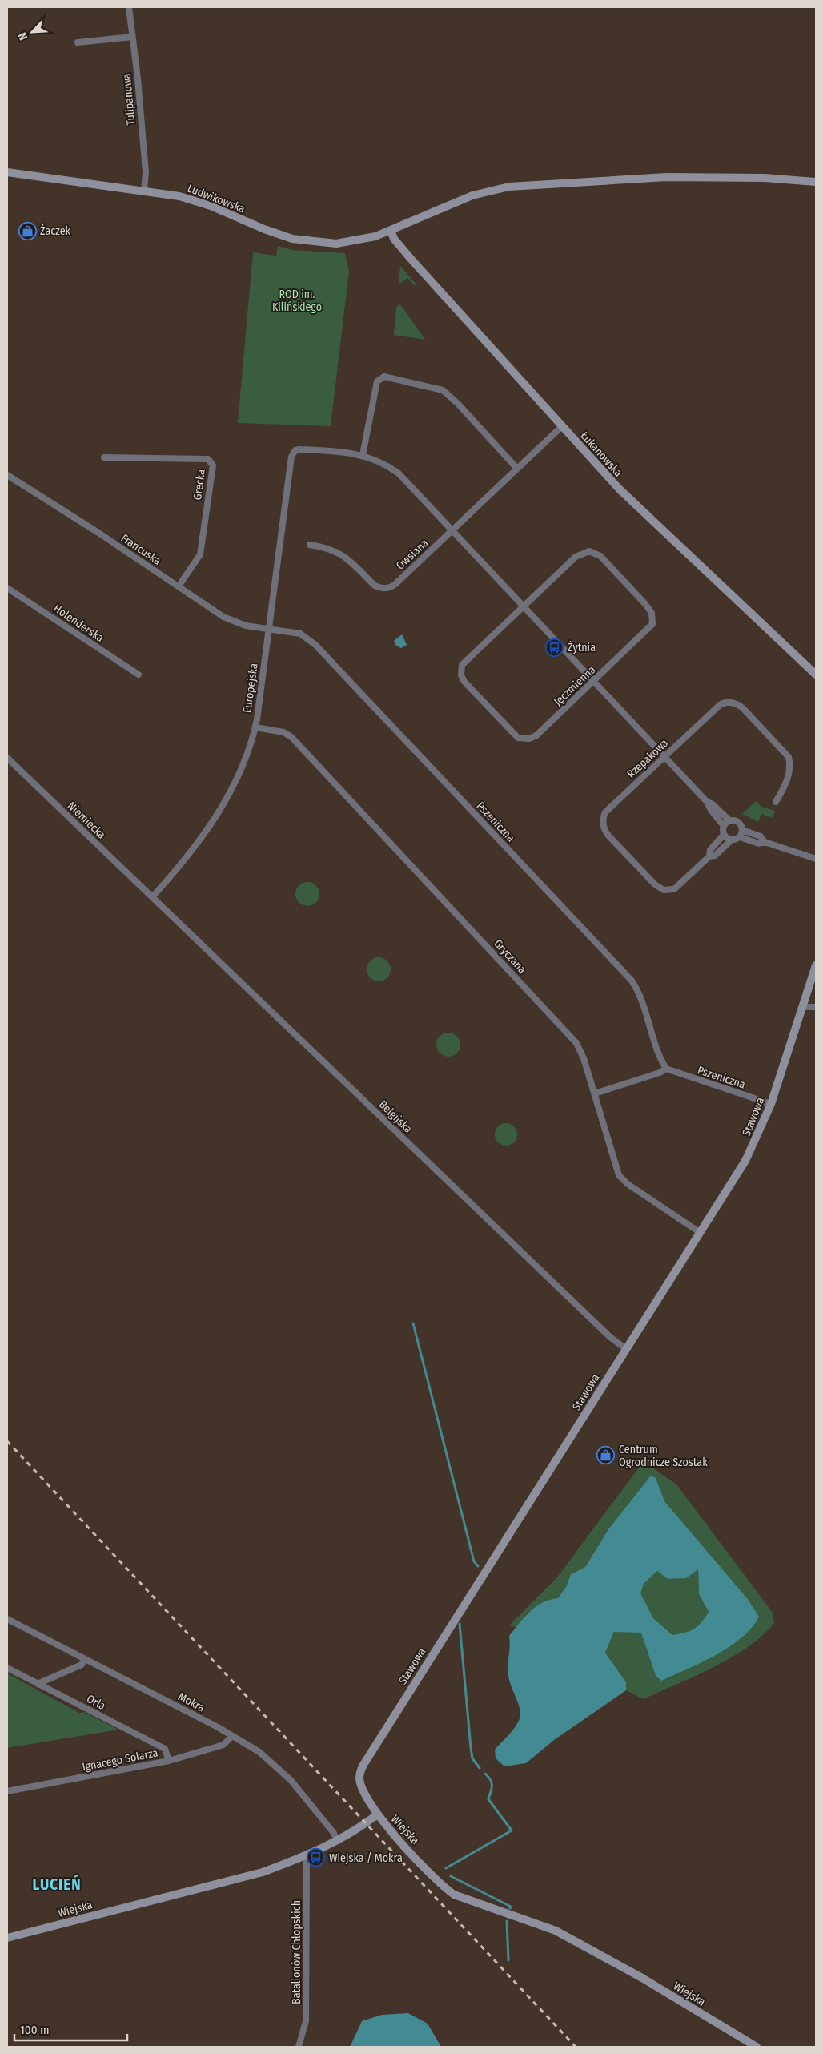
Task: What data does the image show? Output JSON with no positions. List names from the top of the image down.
{
  "streets": {
    "street": [
      "Tulipanowa",
      "Ludwikowska",
      "Łukanowska",
      "Grecka",
      "Francuska",
      "Owsiana",
      "Holenderska",
      "Jęczmienna",
      "Europejska",
      "Rzepakowa",
      "Niemiecka",
      "Pszeniczna",
      "Gryczana",
      "Belgijska",
      "Stawowa",
      "Orla",
      "Mokra",
      "Ignacego Solarza",
      "Wiejska",
      "Batalionów Chłopskich"
    ]
  },
  "crossings": [
    ["Tulipanowa", "Ludwikowska"],
    ["Ludwikowska", "Łukanowska"],
    ["Łukanowska", "Owsiana"],
    ["Grecka", "Francuska"],
    ["Francuska", "Europejska"],
    ["Francuska", "Pszeniczna"],
    ["Europejska", "Niemiecka"],
    ["Europejska", "Pszeniczna"],
    ["Europejska", "Gryczana"],
    ["Europejska", "Belgijska"],
    ["Niemiecka", "Belgijska"],
    ["Pszeniczna", "Stawowa"],
    ["Gryczana", "Stawowa"],
    ["Belgijska", "Stawowa"],
    ["Stawowa", "Wiejska"],
    ["Orla", "Ignacego Solarza"],
    ["Mokra", "Ignacego Solarza"],
    ["Mokra", "Wiejska"],
    ["Wiejska", "Batalionów Chłopskich"]
  ],
  "districts": ["LUCIEŃ"],
  "parks": ["ROD im. Kilińskiego"],
  "places": {
    "shop": ["Żaczek", "Centrum Ogrodnicze Szostak"],
    "bus stop": ["Żytnia", "Wiejska / Mokra"]
  },
  "scale_bar": "100 m",
  "north": "bottom left"
}
